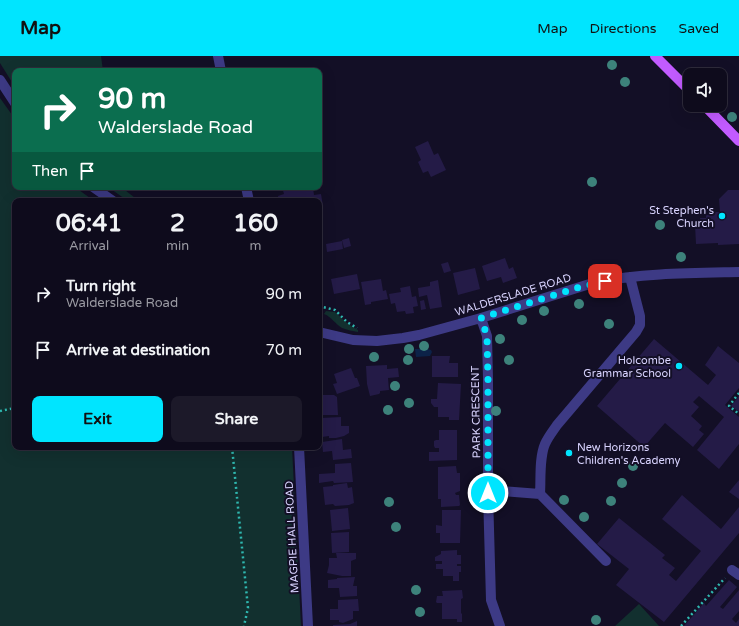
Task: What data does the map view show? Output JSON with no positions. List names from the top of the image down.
{
  "streets": {
    "street": ["WALDERSLADE ROAD", "PARK CRESCENT", "MAGPIE HALL ROAD"]
  },
  "crossings": [
    ["WALDERSLADE ROAD", "PARK CRESCENT"]
  ],
  "places": ["St Stephen's Church", "Holcombe Grammar School", "New Horizons Children's Academy"],
  "page": {
    "header": "Map",
    "nav": ["Map", "Directions", "Saved"],
    "turn": ["90 m", "Walderslade Road"],
    "then": "Then",
    "eta": [
      "06:41",
      "Arrival",
      "2",
      "min",
      "160",
      "m"
    ],
    "list": [
      {
        "name": "Turn right",
        "note": "Walderslade Road",
        "value": "90 m"
      },
      {
        "name": "Arrive at destination",
        "value": "70 m"
      }
    ],
    "buttons": ["Exit", "Share"]
  }
}
